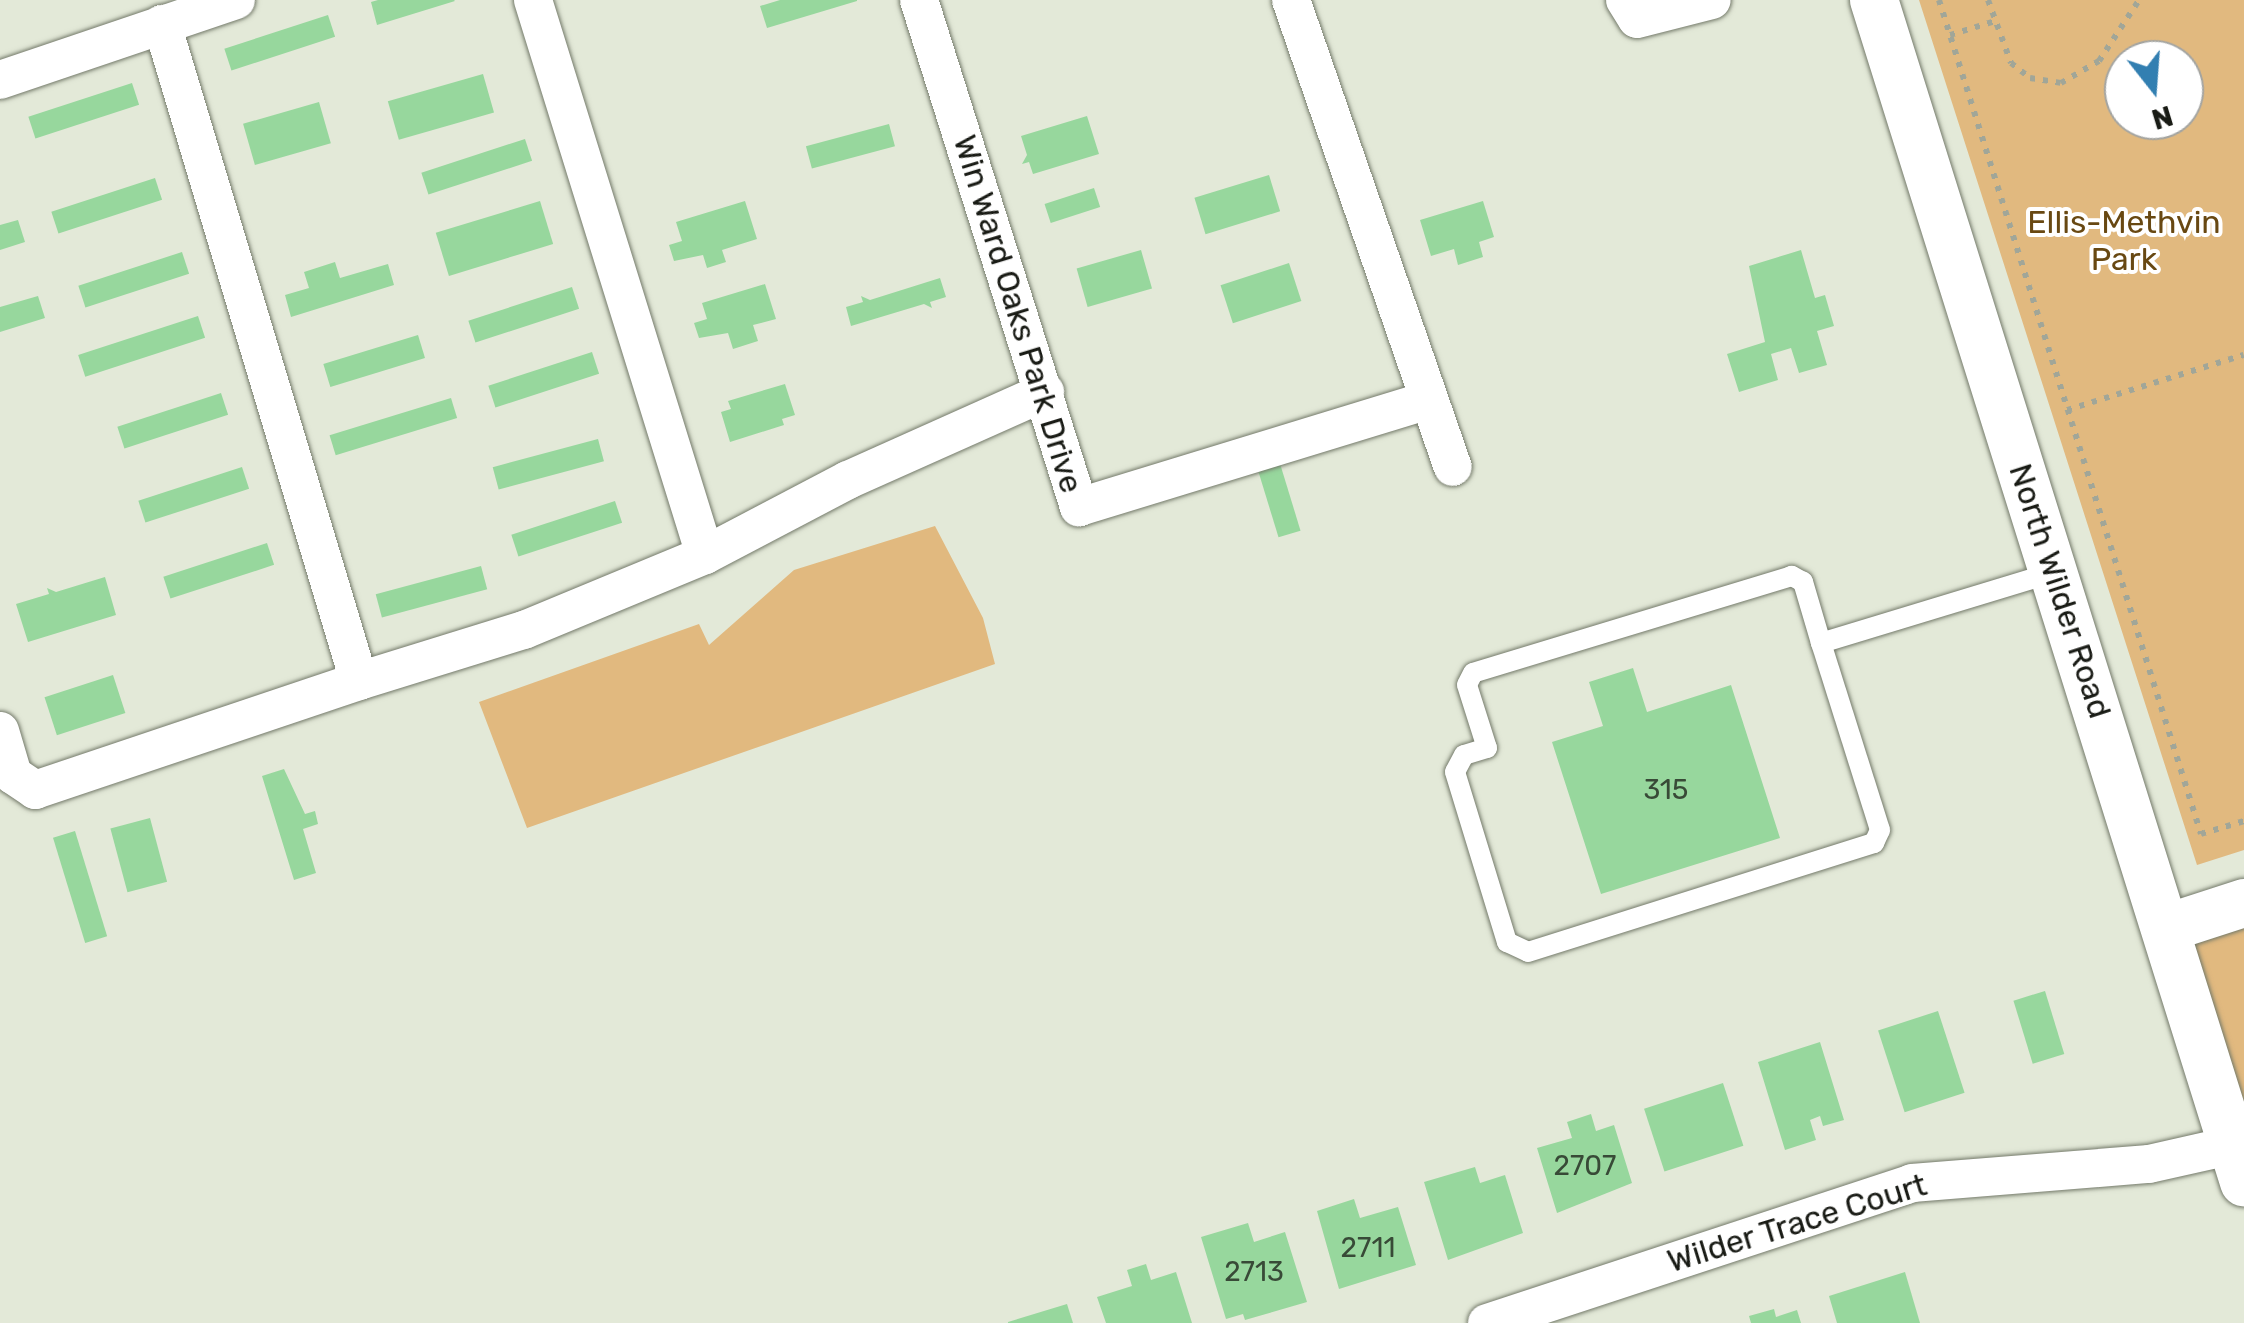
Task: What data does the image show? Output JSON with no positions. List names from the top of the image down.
{
  "streets": {
    "street": ["Win Ward Oaks Park Drive", "North Wilder Road", "Wilder Trace Court"]
  },
  "crossings": [
    ["North Wilder Road", "Wilder Trace Court"]
  ],
  "parks": ["Ellis-Methvin Park"],
  "house_numbers": [
    "315",
    "2707",
    "2711",
    "2713"
  ],
  "north": "bottom"
}
